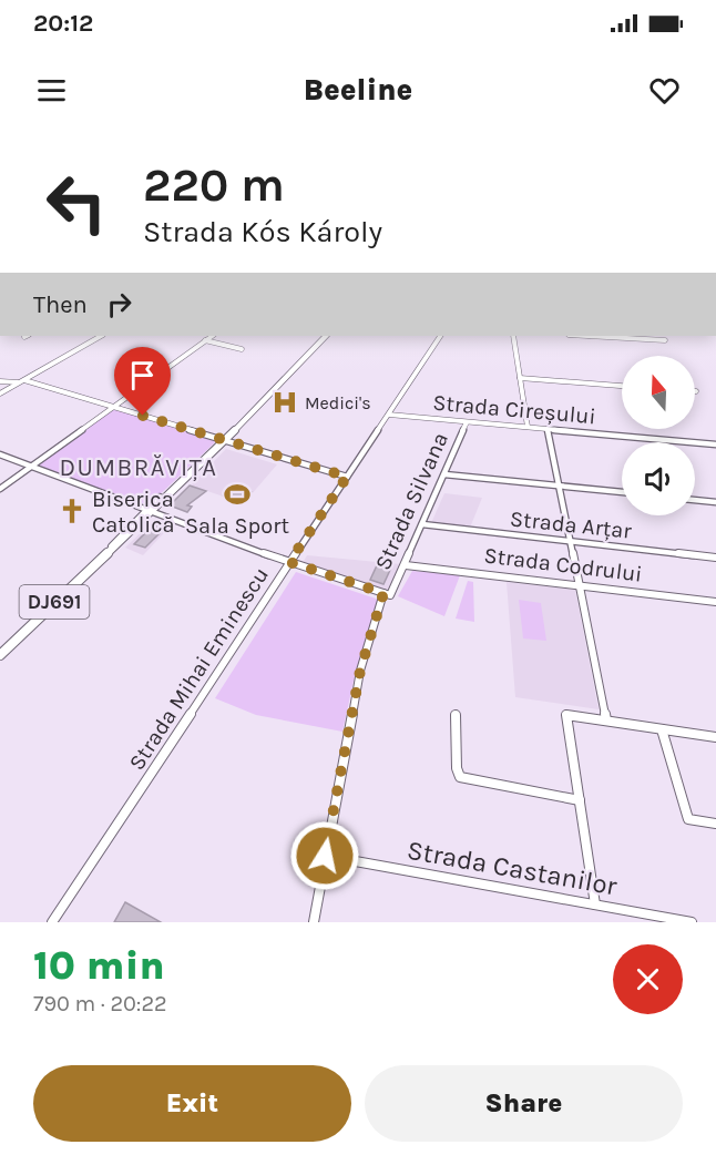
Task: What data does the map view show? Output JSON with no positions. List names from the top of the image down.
{
  "streets": {
    "main road": ["DJ691"],
    "street": [
      "Strada Cireșului",
      "Strada Silvana",
      "Strada Arțar",
      "Strada Codrului",
      "Strada Mihai Eminescu",
      "Strada Castanilor"
    ]
  },
  "crossings": [
    ["Strada Cireșului", "Strada Silvana"],
    ["Strada Cireșului", "Strada Mihai Eminescu"],
    ["Strada Silvana", "Strada Arțar"],
    ["Strada Silvana", "Strada Codrului"],
    ["Strada Silvana", "Strada Castanilor"]
  ],
  "districts": ["DUMBRĂVIȚA"],
  "places": {
    "hospital": ["Medici's"],
    "sports": ["Sala Sport"],
    "church": ["Biserica Catolică"]
  },
  "north": "top",
  "page": {
    "status": "20:12",
    "header": "Beeline",
    "turn": ["220 m", "Strada Kós Károly"],
    "then": "Then",
    "heading": ["10 min", "790 m · 20:22"],
    "buttons": ["Exit", "Share"]
  }
}
